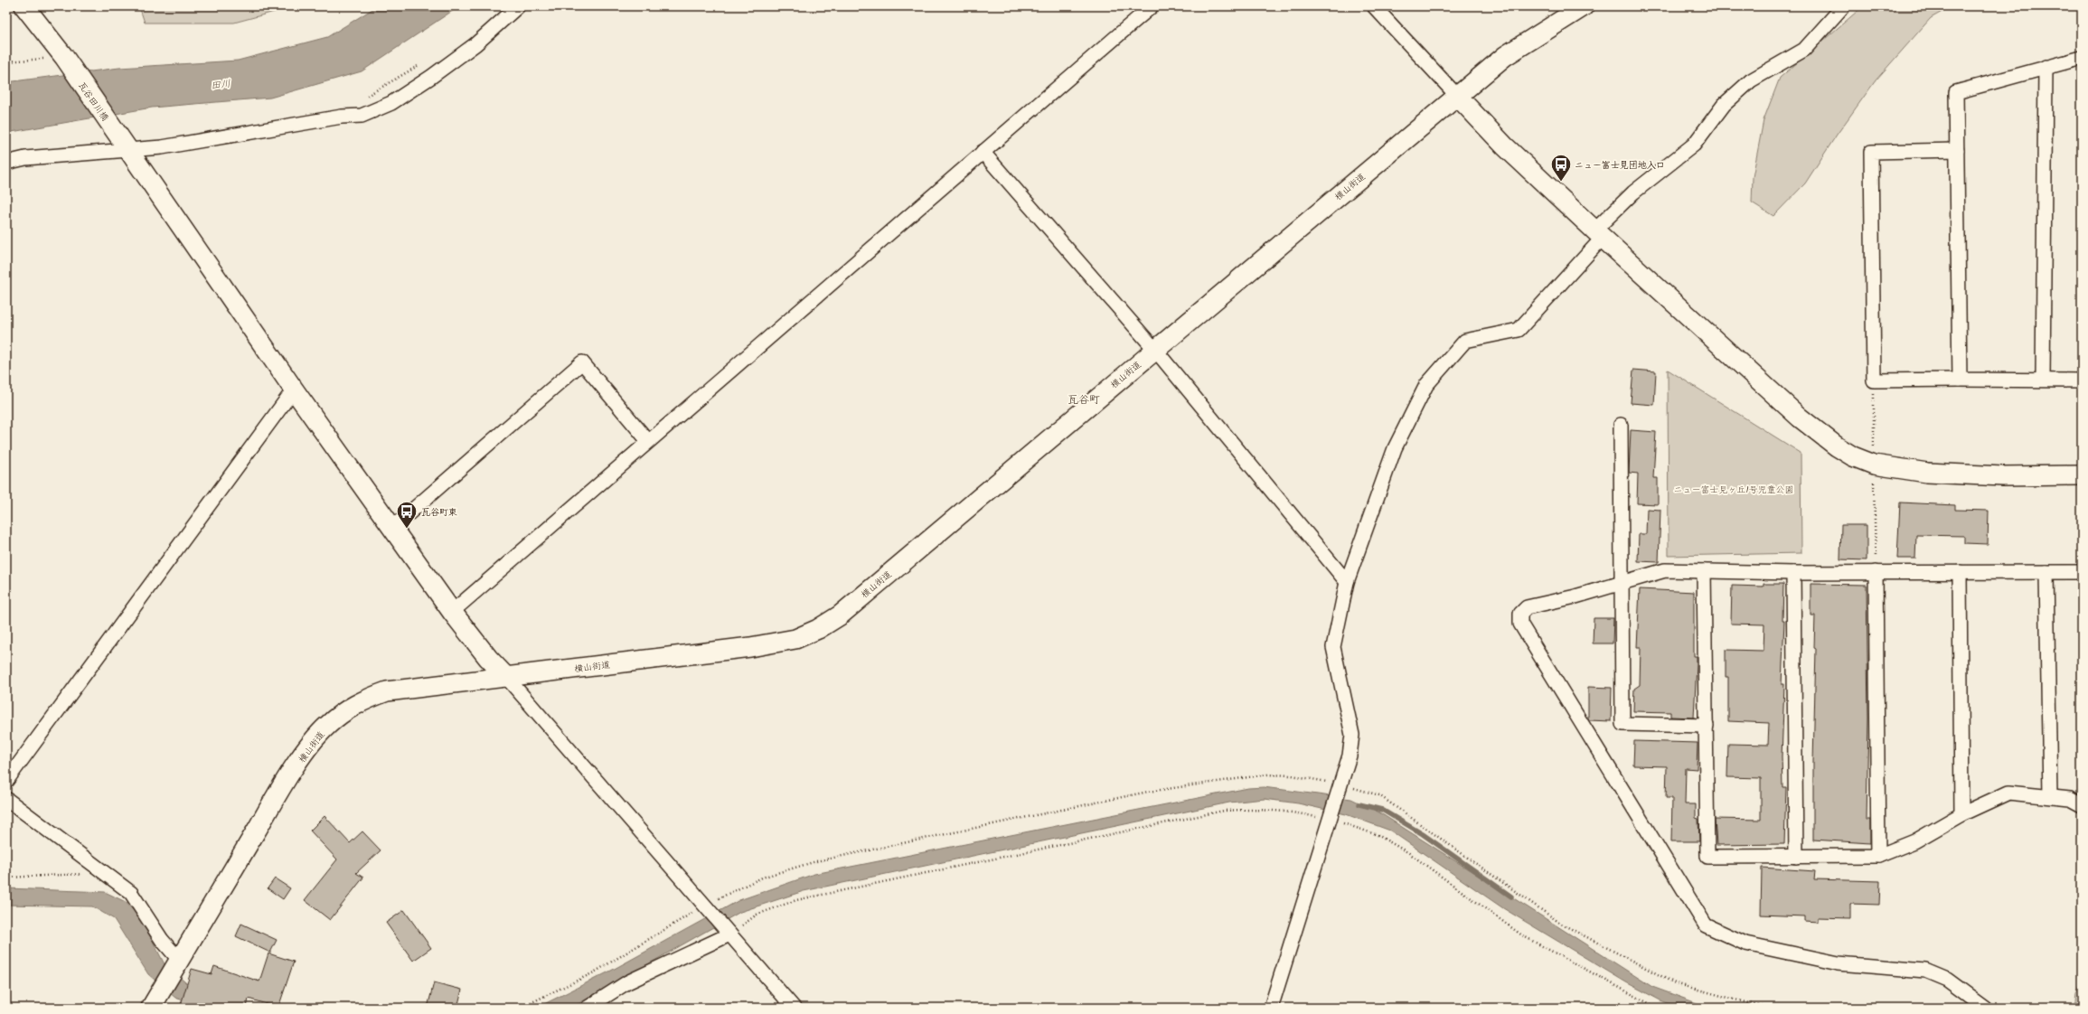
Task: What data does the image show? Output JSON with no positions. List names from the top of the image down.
{
  "streets": {
    "street": ["瓦谷田川橋", "横山街道"]
  },
  "crossings": [
    ["瓦谷田川橋", "横山街道"]
  ],
  "districts": ["瓦谷町"],
  "water": ["田川"],
  "parks": ["ニュー富士見ヶ丘1号児童公園"],
  "places": {
    "bus stop": ["ニュー富士見団地入口", "瓦谷町東"]
  }
}
